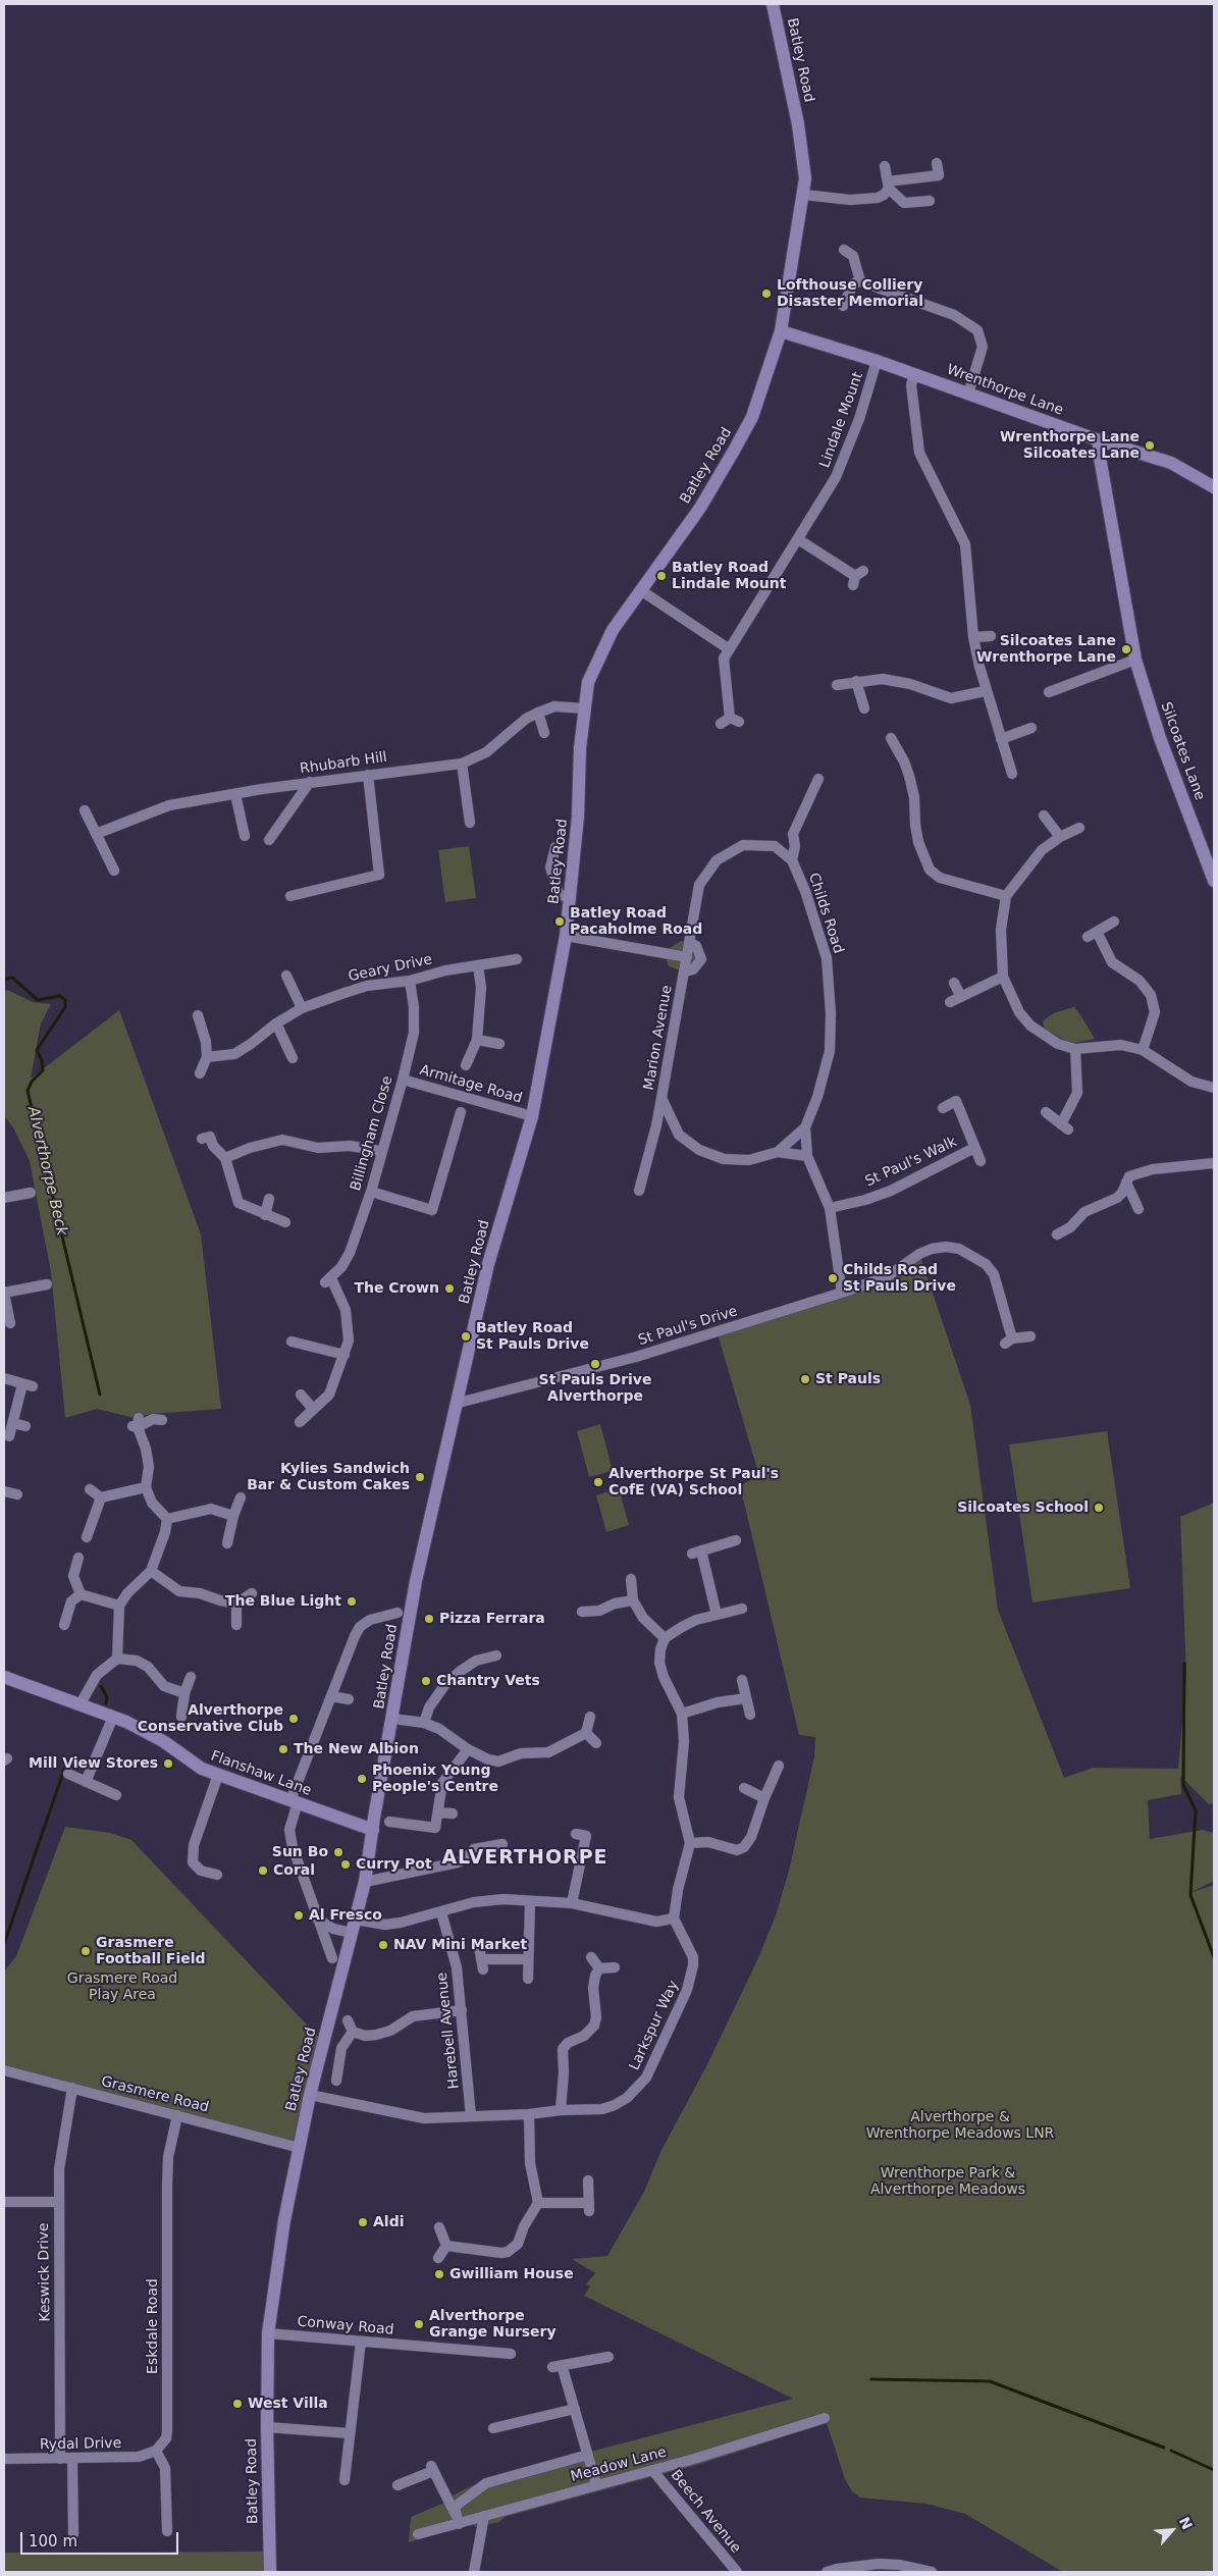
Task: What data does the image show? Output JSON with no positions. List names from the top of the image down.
{
  "streets": {
    "street": [
      "Batley Road",
      "Wrenthorpe Lane",
      "Lindale Mount",
      "Silcoates Lane",
      "Rhubarb Hill",
      "Childs Road",
      "Geary Drive",
      "Marion Avenue",
      "Armitage Road",
      "Billingham Close",
      "St Paul's Walk",
      "St Paul's Drive",
      "Flanshaw Lane",
      "Larkspur Way",
      "Harebell Avenue",
      "Grasmere Road",
      "Keswick Drive",
      "Eskdale Road",
      "Conway Road",
      "Rydal Drive",
      "Meadow Lane",
      "Beech Avenue"
    ]
  },
  "crossings": [
    ["Batley Road", "Wrenthorpe Lane"],
    ["Batley Road", "Rhubarb Hill"],
    ["Batley Road", "Armitage Road"],
    ["Batley Road", "St Paul's Drive"],
    ["Batley Road", "Flanshaw Lane"],
    ["Batley Road", "Larkspur Way"],
    ["Batley Road", "Grasmere Road"],
    ["Batley Road", "Conway Road"],
    ["Wrenthorpe Lane", "Lindale Mount"],
    ["Wrenthorpe Lane", "Silcoates Lane"],
    ["Childs Road", "Marion Avenue"],
    ["Childs Road", "St Paul's Walk"],
    ["Geary Drive", "Billingham Close"],
    ["Armitage Road", "Billingham Close"],
    ["Larkspur Way", "Harebell Avenue"],
    ["Grasmere Road", "Keswick Drive"],
    ["Grasmere Road", "Eskdale Road"],
    ["Keswick Drive", "Rydal Drive"],
    ["Eskdale Road", "Rydal Drive"],
    ["Meadow Lane", "Beech Avenue"]
  ],
  "districts": ["ALVERTHORPE"],
  "water": ["Alverthorpe Beck"],
  "parks": ["Grasmere Road Play Area", "Alverthorpe & Wrenthorpe Meadows LNR", "Wrenthorpe Park & Alverthorpe Meadows"],
  "places": [
    "Lofthouse Colliery Disaster Memorial",
    "Wrenthorpe Lane Silcoates Lane",
    "Batley Road Lindale Mount",
    "Silcoates Lane Wrenthorpe Lane",
    "Batley Road Pacaholme Road",
    "Childs Road St Pauls Drive",
    "The Crown",
    "Batley Road St Pauls Drive",
    "St Pauls Drive Alverthorpe",
    "St Pauls",
    "Kylies Sandwich Bar & Custom Cakes",
    "Alverthorpe St Paul's CofE (VA) School",
    "Silcoates School",
    "The Blue Light",
    "Pizza Ferrara",
    "Chantry Vets",
    "Alverthorpe Conservative Club",
    "The New Albion",
    "Mill View Stores",
    "Phoenix Young People's Centre",
    "Sun Bo",
    "Curry Pot",
    "Coral",
    "Al Fresco",
    "NAV Mini Market",
    "Grasmere Football Field",
    "Aldi",
    "Gwilliam House",
    "Alverthorpe Grange Nursery",
    "West Villa"
  ],
  "scale_bar": "100 m",
  "north": "top right"
}
